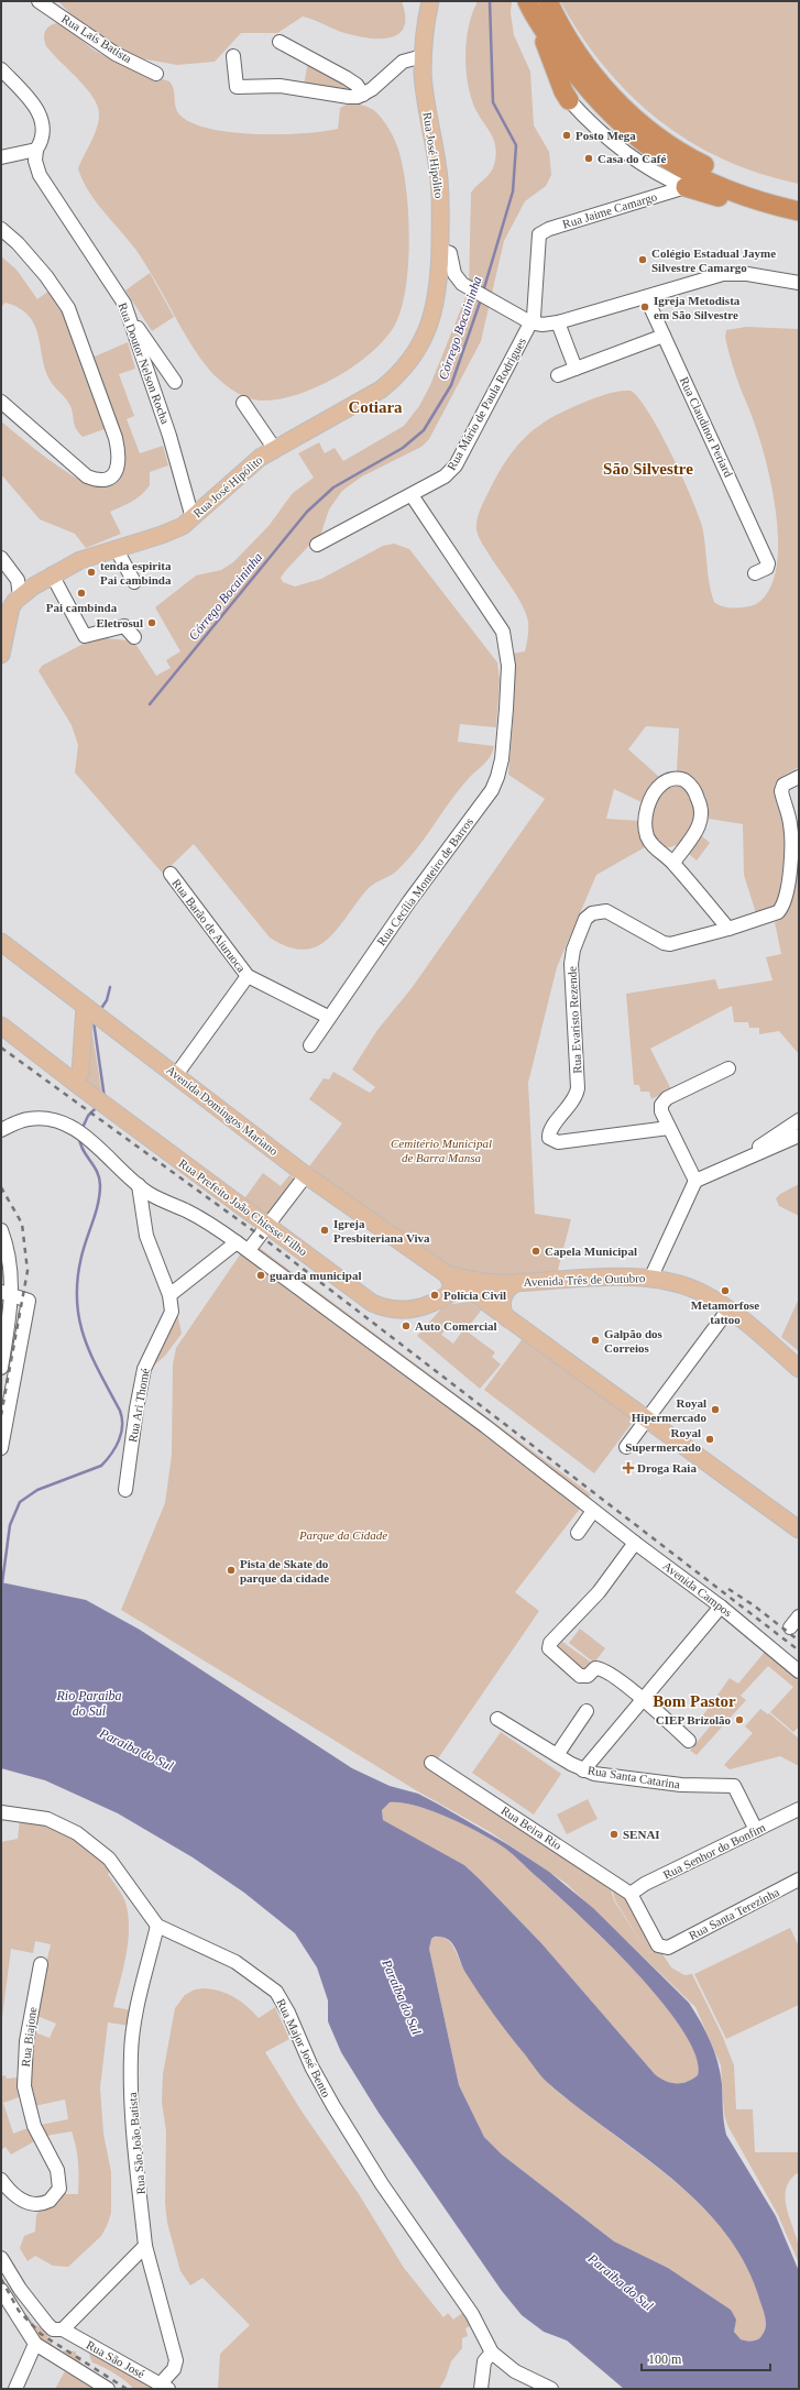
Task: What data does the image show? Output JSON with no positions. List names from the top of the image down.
{
  "streets": {
    "main road": [
      "Rua José Hipólito",
      "Avenida Domingos Mariano",
      "Rua Prefeito João Chiesse Filho",
      "Avenida Três de Outubro"
    ],
    "street": [
      "Rua Laís Batista",
      "Rua Jaime Camargo",
      "Rua Doutor Nelson Rocha",
      "Rua Mário de Paula Rodrigues",
      "Rua Claudinor Periard",
      "Rua Cecília Monteiro de Barros",
      "Rua Barão de Aiuruoca",
      "Rua Evaristo Rezende",
      "Rua Ari Thomé",
      "Avenida Campos",
      "Rua Santa Catarina",
      "Rua Beira Rio",
      "Rua Senhor do Bonfim",
      "Rua Santa Terezinha",
      "Rua Biajone",
      "Rua Major José Bento",
      "Rua São João Batista",
      "Rua São José"
    ]
  },
  "crossings": [
    ["Rua José Hipólito", "Rua Doutor Nelson Rocha"],
    ["Rua Jaime Camargo", "Rua Mário de Paula Rodrigues"],
    ["Rua Mário de Paula Rodrigues", "Rua Cecília Monteiro de Barros"],
    ["Avenida Domingos Mariano", "Avenida Três de Outubro"],
    ["Rua Santa Catarina", "Rua Senhor do Bonfim"],
    ["Rua Beira Rio", "Rua Senhor do Bonfim"],
    ["Rua Beira Rio", "Rua Santa Terezinha"],
    ["Rua Senhor do Bonfim", "Rua Santa Terezinha"],
    ["Rua Major José Bento", "Rua São João Batista"],
    ["Rua São João Batista", "Rua São José"]
  ],
  "districts": ["Cotiara", "São Silvestre", "Bom Pastor"],
  "water": ["Córrego Bocaininha", "Rio Paraiba do Sul", "Paraiba do Sul"],
  "parks": ["Cemitério Municipal de Barra Mansa", "Parque da Cidade"],
  "places": {
    "other": [
      "Posto Mega",
      "Casa do Café",
      "Colégio Estadual Jayme Silvestre Camargo",
      "Igreja Metodista em São Silvestre",
      "tenda espirita Pai cambinda",
      "Pai cambinda",
      "Eletrosul",
      "Igreja Presbiteriana Viva",
      "Capela Municipal",
      "guarda municipal",
      "Metamorfose tattoo",
      "Polícia Civil",
      "Auto Comercial",
      "Galpão dos Correios",
      "Royal Hipermercado",
      "Royal Supermercado",
      "Pista de Skate do parque da cidade",
      "CIEP Brizolão",
      "SENAI"
    ],
    "health": ["Droga Raia"]
  },
  "scale_bar": "100 m"
}
